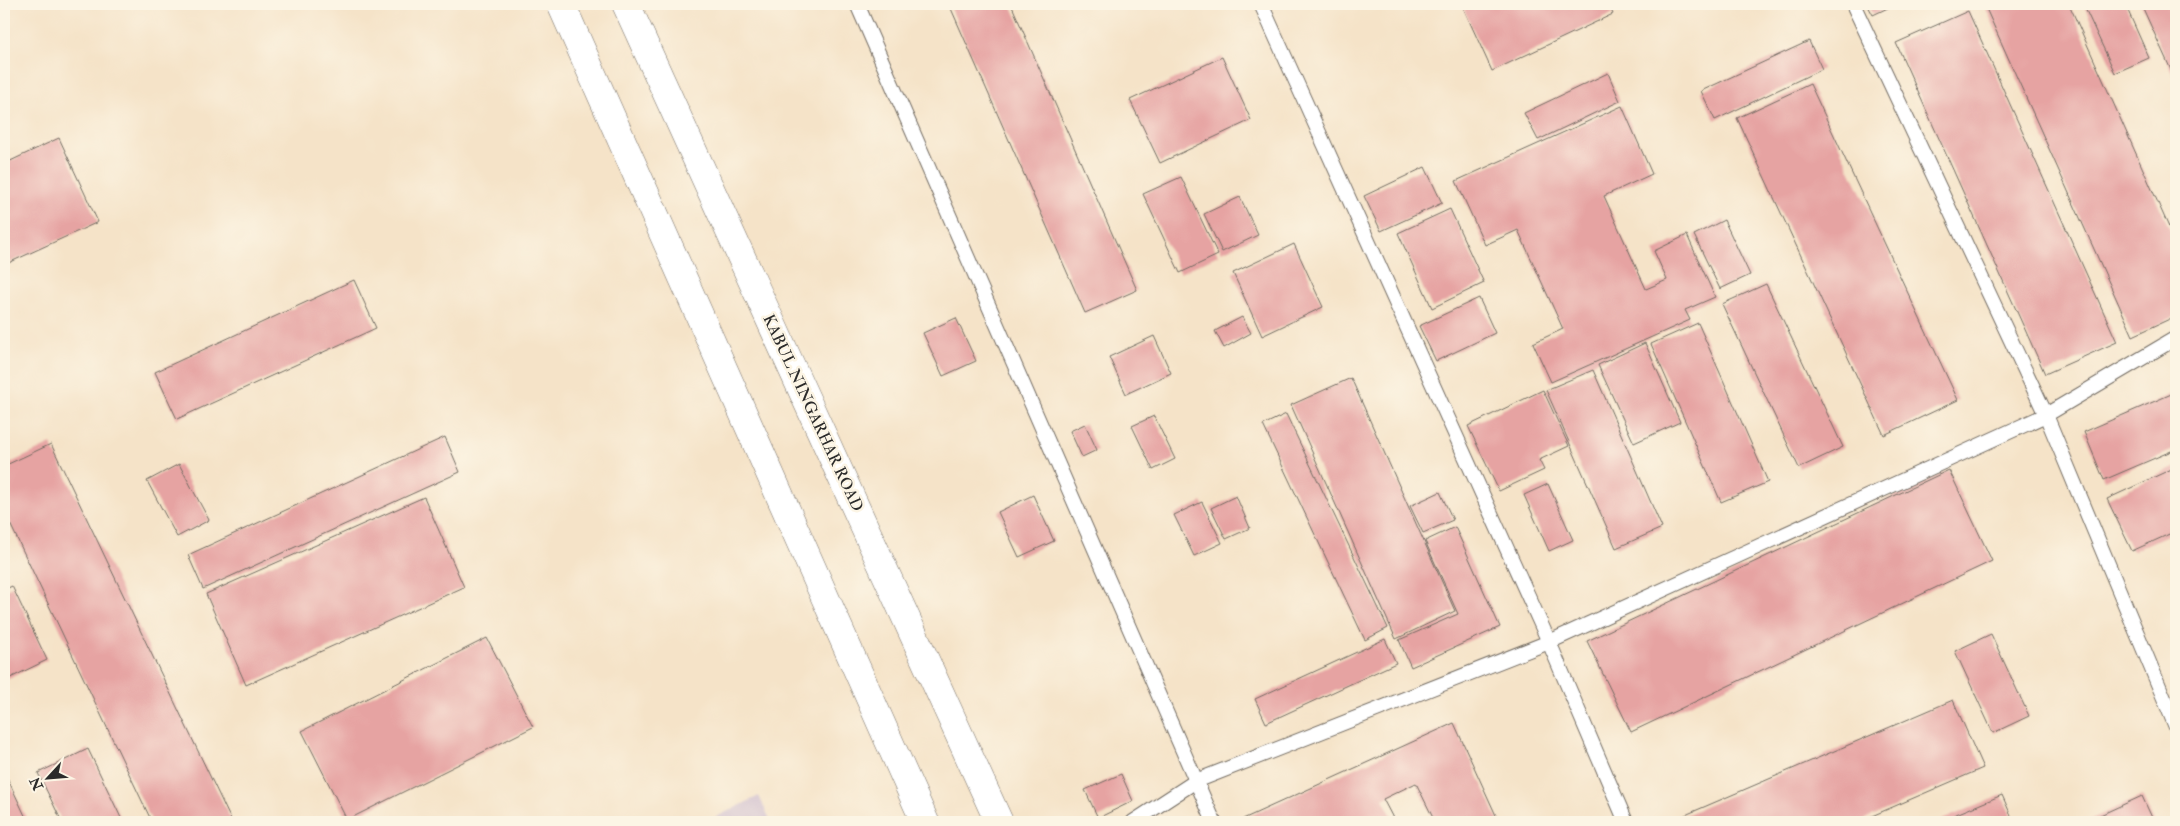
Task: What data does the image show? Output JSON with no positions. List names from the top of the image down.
{
  "streets": {
    "highway": ["KABUL NINGARHAR ROAD"]
  },
  "north": "bottom left"
}
